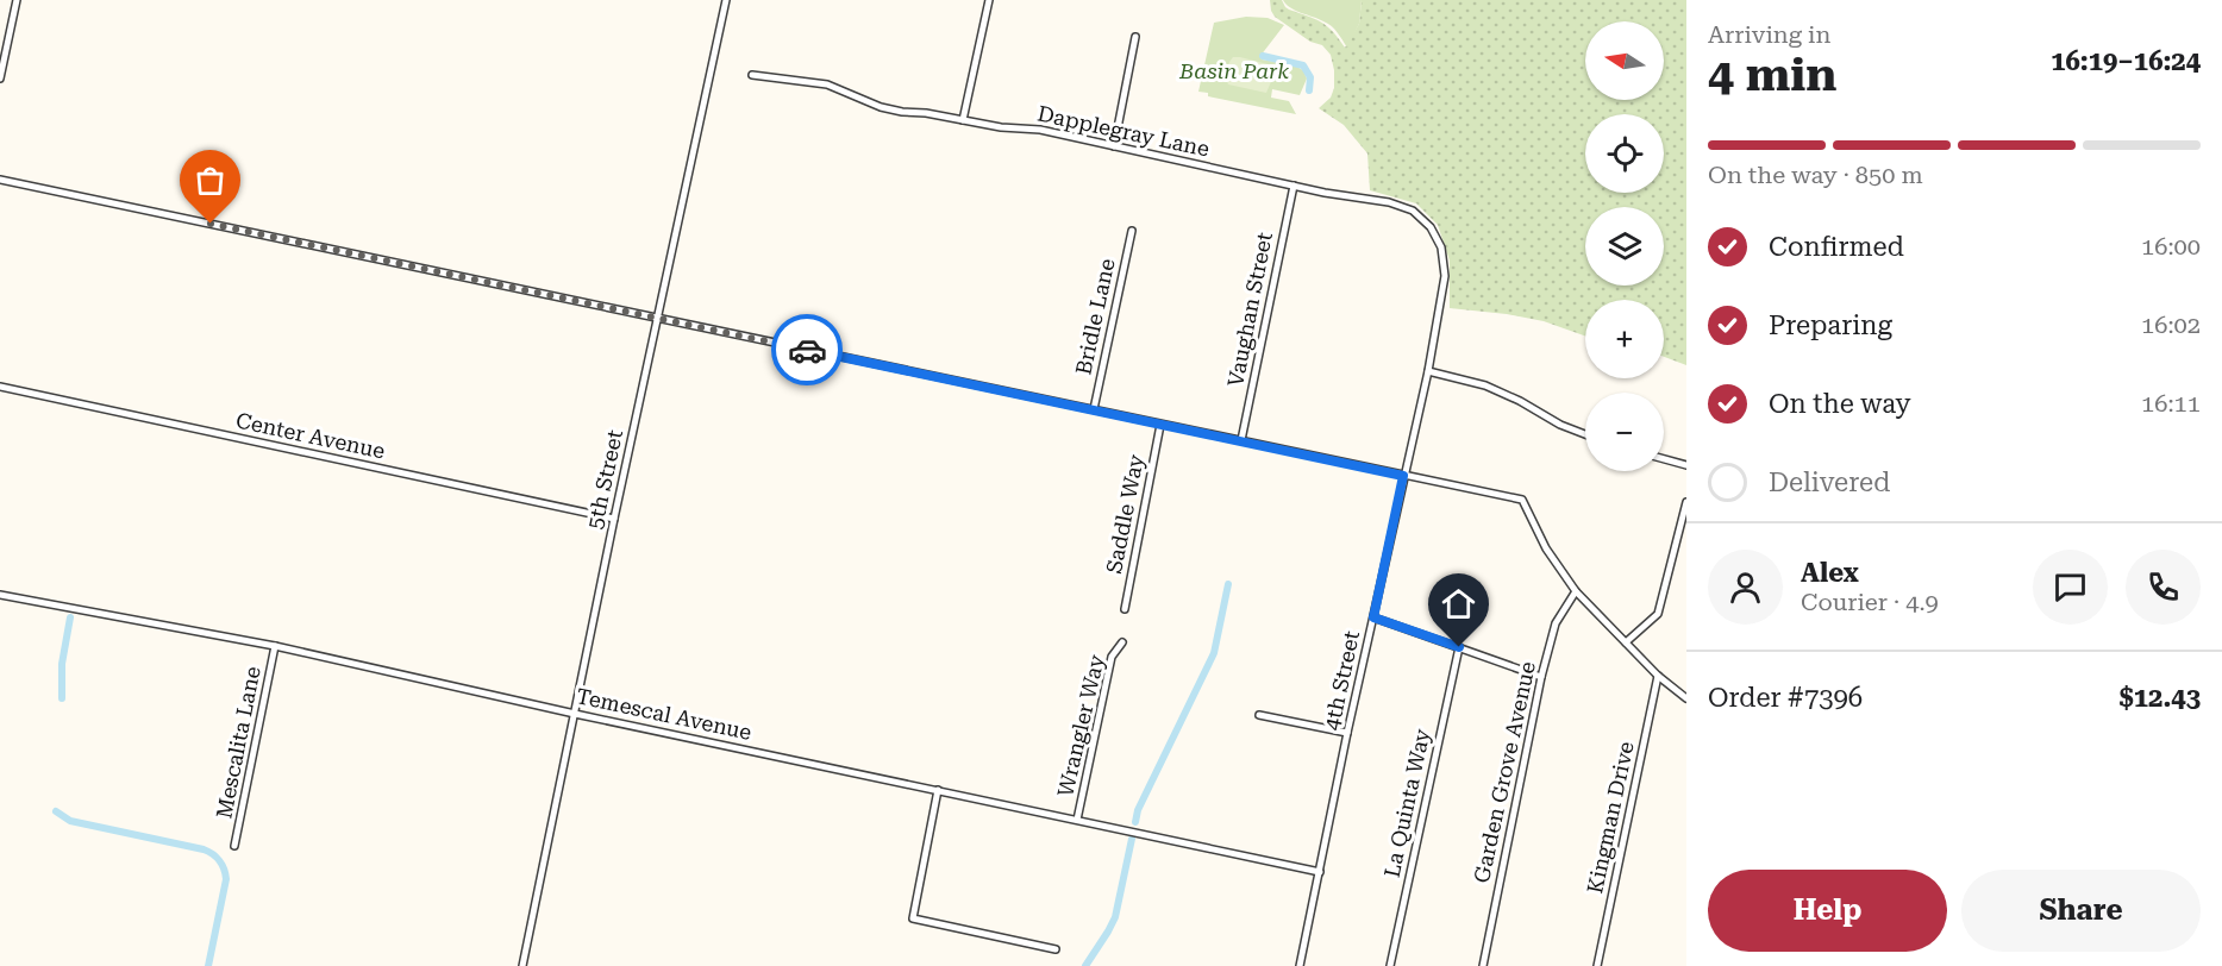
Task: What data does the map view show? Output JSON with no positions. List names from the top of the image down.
{
  "streets": {
    "street": [
      "Dapplegray Lane",
      "Vaughan Street",
      "Bridle Lane",
      "Center Avenue",
      "5th Street",
      "Saddle Way",
      "4th Street",
      "Temescal Avenue",
      "Wrangler Way",
      "Mescalita Lane",
      "Garden Grove Avenue",
      "La Quinta Way",
      "Kingman Drive"
    ]
  },
  "crossings": [
    ["Dapplegray Lane", "Vaughan Street"],
    ["Dapplegray Lane", "4th Street"],
    ["Center Avenue", "5th Street"],
    ["5th Street", "Temescal Avenue"],
    ["4th Street", "Temescal Avenue"],
    ["Temescal Avenue", "Wrangler Way"],
    ["Temescal Avenue", "Mescalita Lane"]
  ],
  "parks": ["Basin Park"],
  "north": "left",
  "page": {
    "heading": ["4 min", "Arriving in", "16:19–16:24"],
    "panel": [
      "Alex",
      "Courier · 4.9",
      "Order #7396",
      "$12.43"
    ],
    "map_buttons": ["+", "−"],
    "bar": "On the way · 850 m",
    "list": [
      ["Confirmed", "16:00"],
      ["Preparing", "16:02"],
      ["On the way", "16:11"],
      "Delivered"
    ],
    "buttons": ["Help", "Share"]
  }
}
